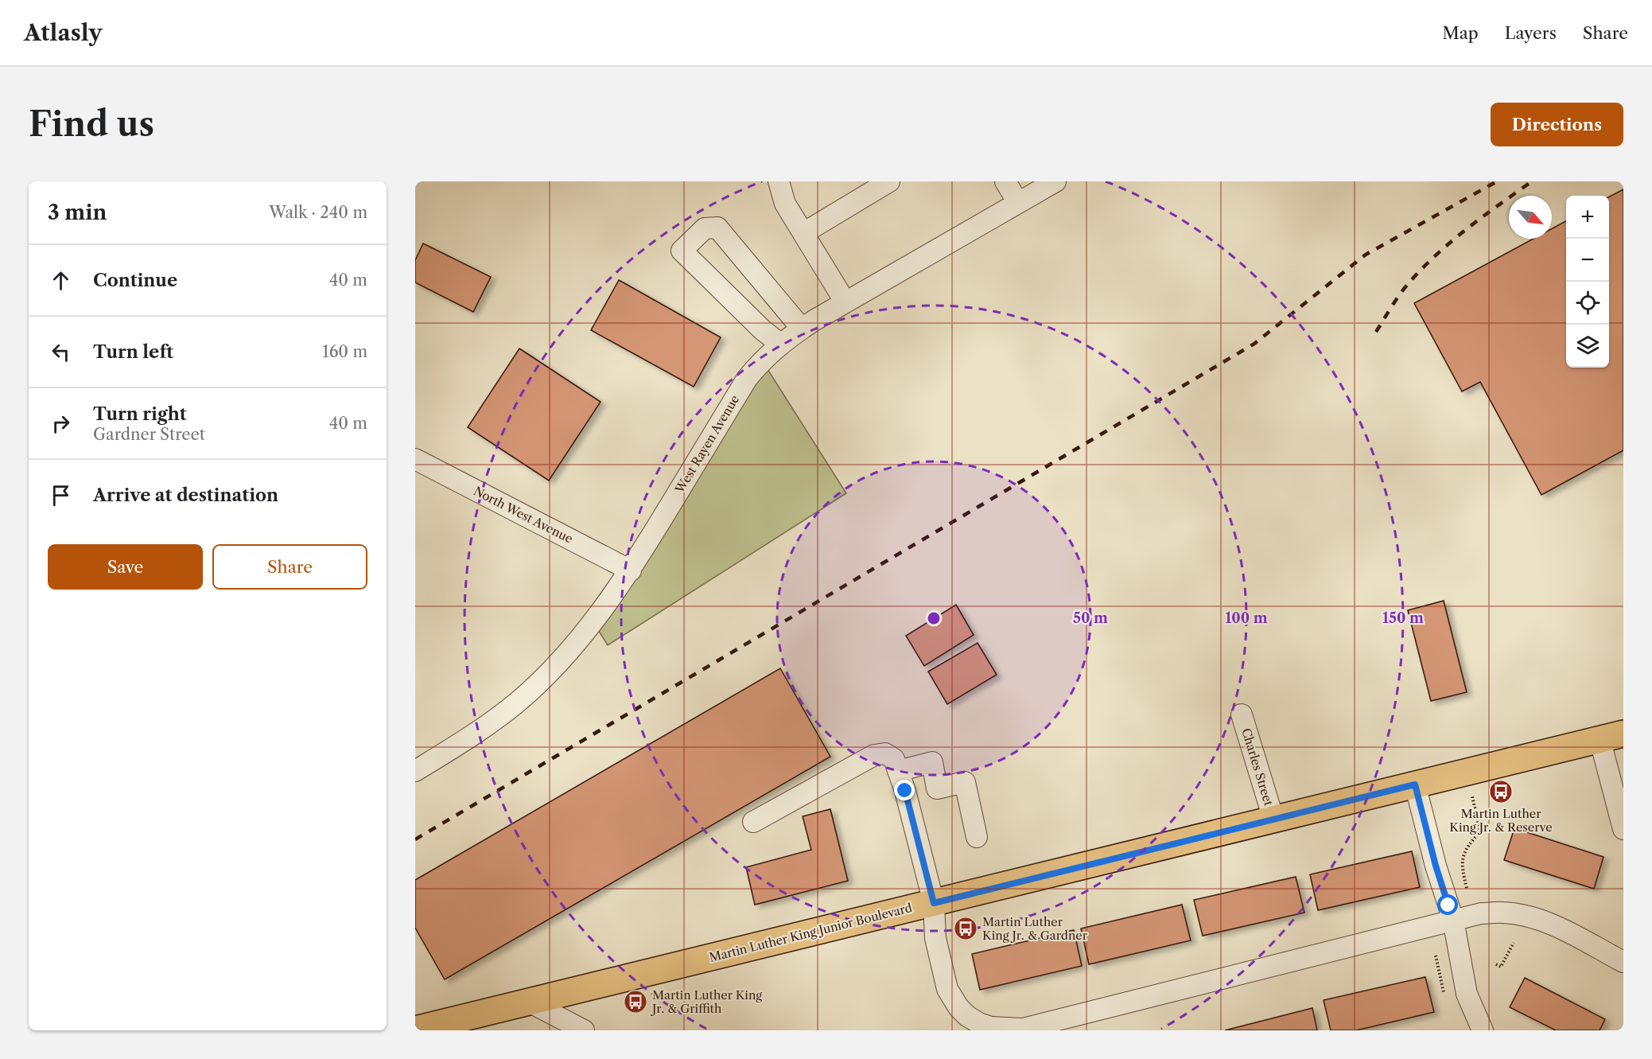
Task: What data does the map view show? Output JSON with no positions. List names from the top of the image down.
{
  "streets": {
    "main road": ["Martin Luther King Junior Boulevard"],
    "street": ["West Rayen Avenue", "North West Avenue", "Charles Street"]
  },
  "crossings": [
    ["West Rayen Avenue", "North West Avenue"],
    ["Charles Street", "Martin Luther King Junior Boulevard"]
  ],
  "places": {
    "bus stop": ["Martin Luther King Jr. & Reserve", "Martin Luther King Jr. & Gardner", "Martin Luther King Jr. & Griffith"]
  },
  "north": "bottom right",
  "page": {
    "header": "Atlasly",
    "nav": ["Map", "Layers", "Share"],
    "buttons": [
      "Directions",
      ["Save", "Share"]
    ],
    "title": "Find us",
    "heading": ["3 min", "Walk · 240 m"],
    "map_buttons": ["+", "−"],
    "list": [
      ["Continue", "40 m"],
      ["Turn left", "160 m"],
      ["Turn right", "Gardner Street", "40 m"],
      "Arrive at destination"
    ]
  },
  "rings": ["50 m", "100 m", "150 m"]
}
